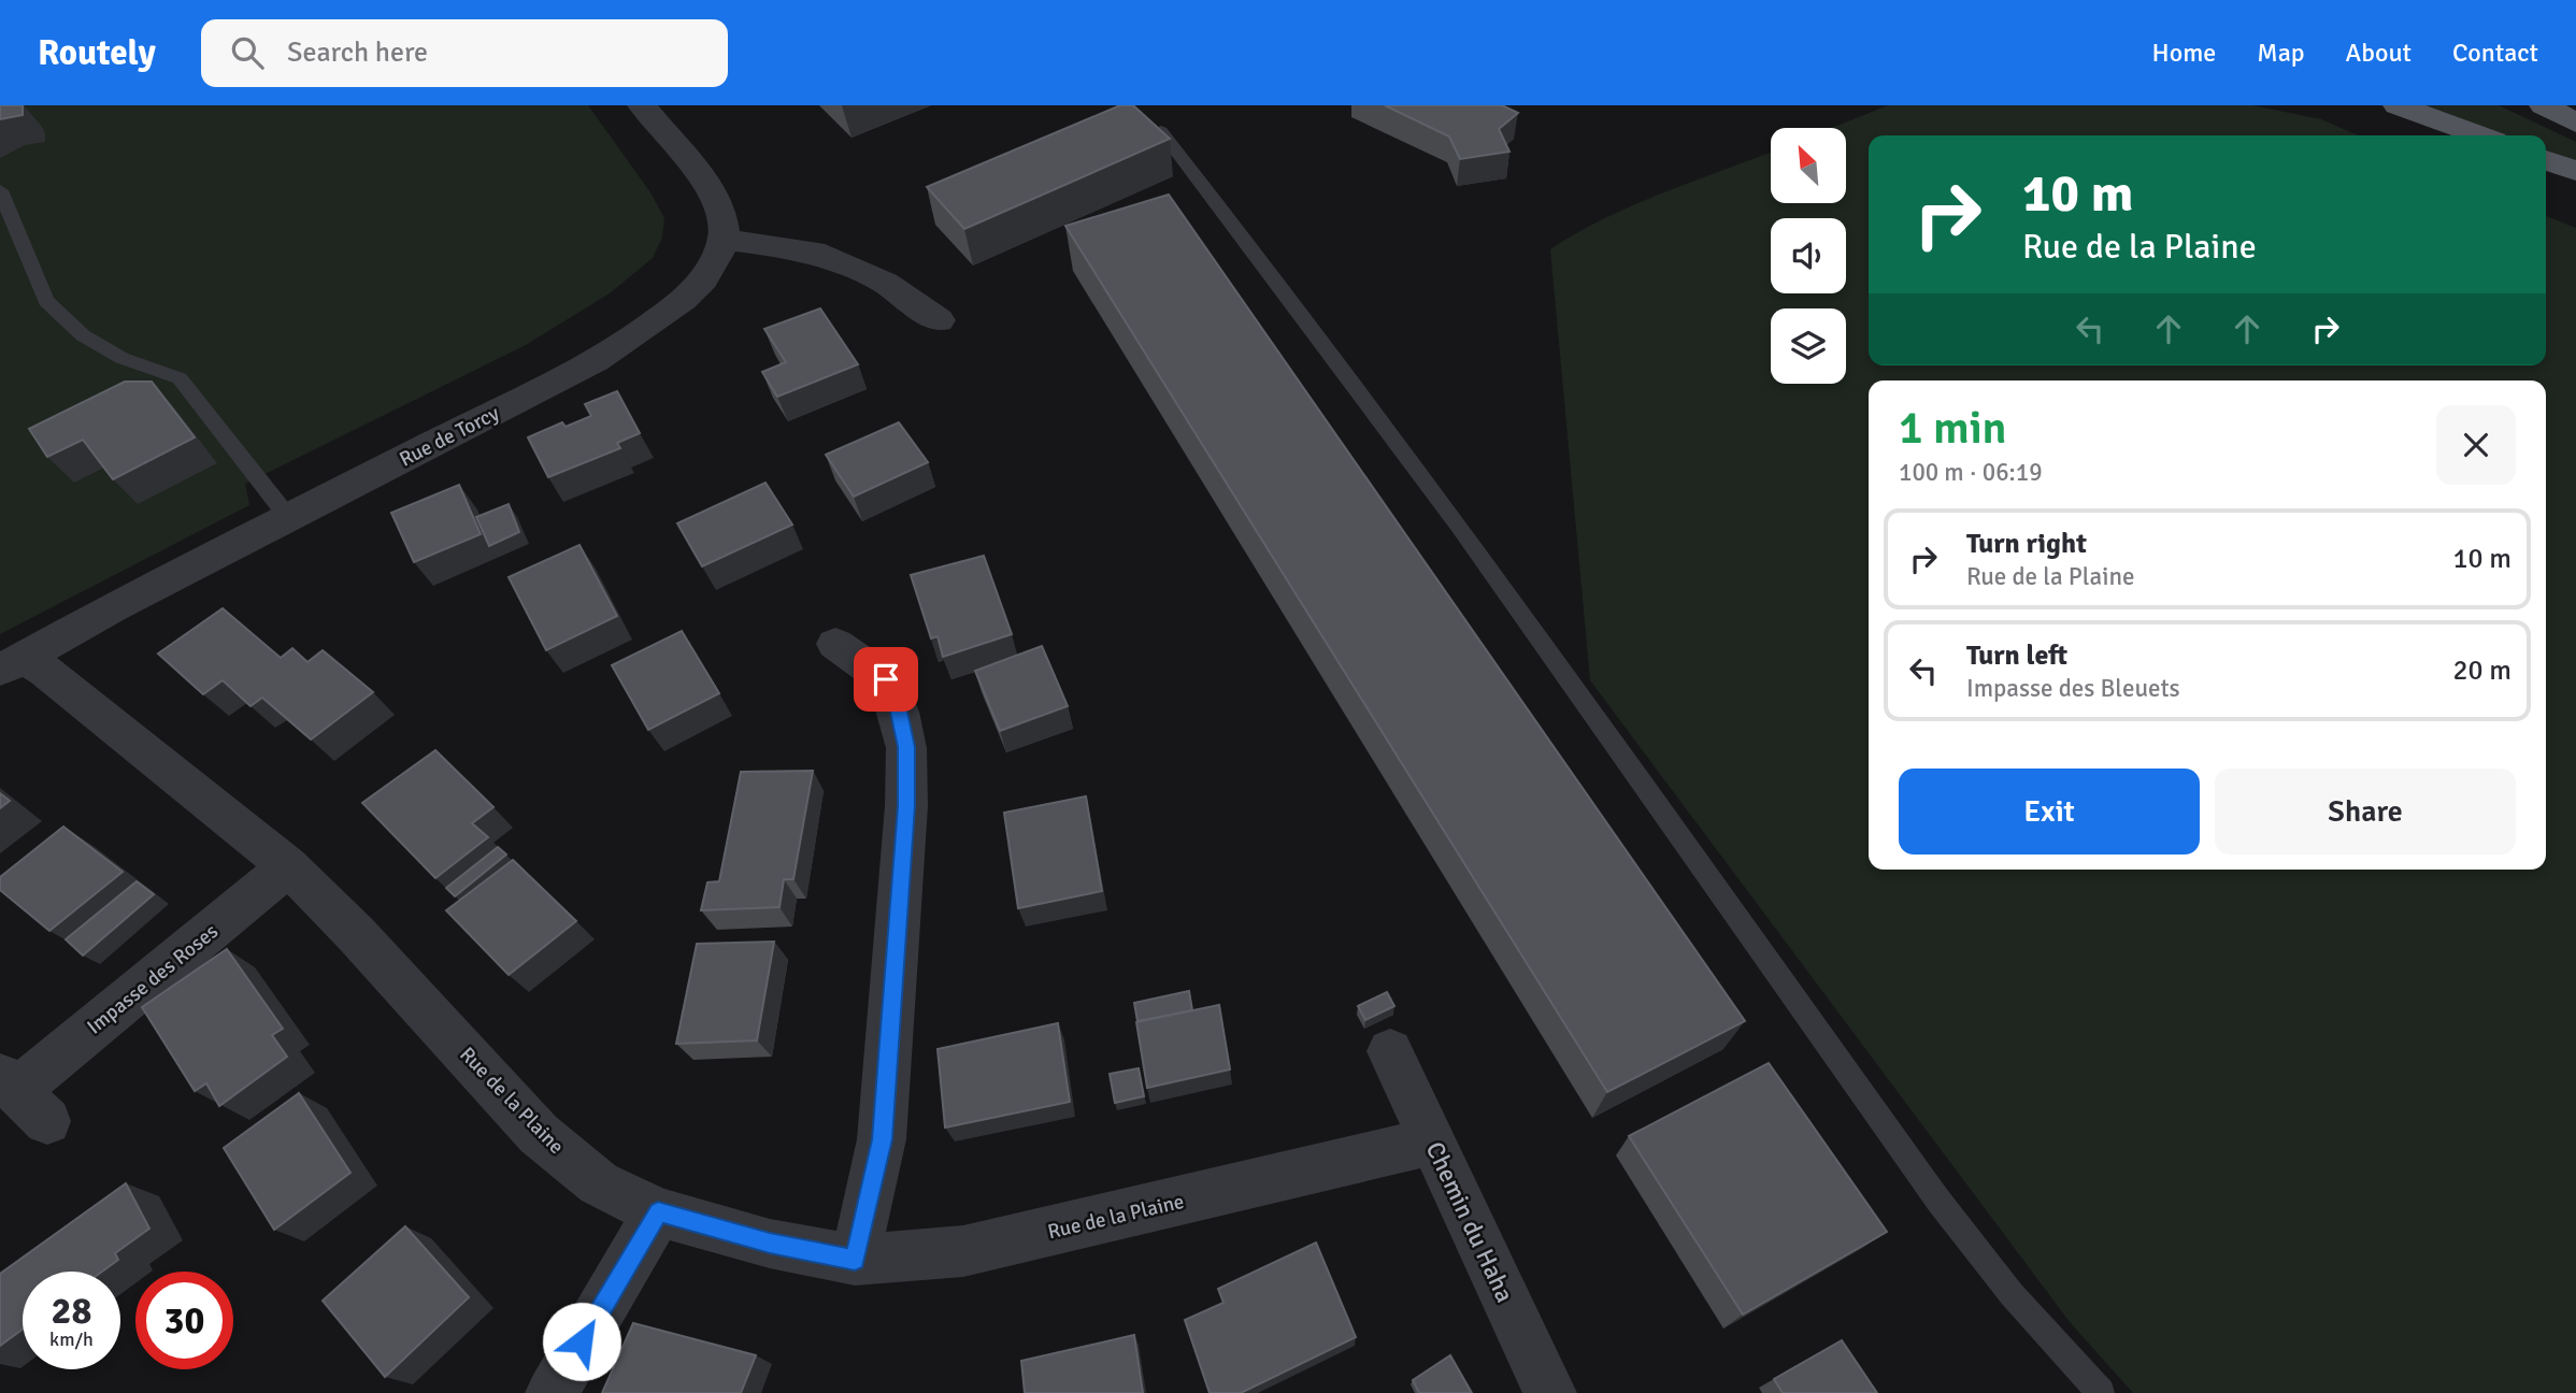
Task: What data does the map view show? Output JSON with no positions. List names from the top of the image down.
{
  "streets": {
    "street": [
      "Rue de Torcy",
      "Impasse des Roses",
      "Rue de la Plaine",
      "Chemin du Haha"
    ]
  },
  "crossings": [
    ["Rue de Torcy", "Rue de la Plaine"],
    ["Impasse des Roses", "Rue de la Plaine"],
    ["Rue de la Plaine", "Chemin du Haha"]
  ],
  "north": "top left",
  "page": {
    "header": "Routely",
    "search": "Search here",
    "nav": [
      "Home",
      "Map",
      "About",
      "Contact"
    ],
    "turn": ["10 m", "Rue de la Plaine"],
    "heading": ["1 min", "100 m · 06:19"],
    "list": [
      {
        "name": "Turn right",
        "note": "Rue de la Plaine",
        "value": "10 m"
      },
      {
        "name": "Turn left",
        "note": "Impasse des Bleuets",
        "value": "20 m"
      }
    ],
    "buttons": ["Exit", "Share"],
    "speed": "28 km/h",
    "limit": "30"
  }
}
